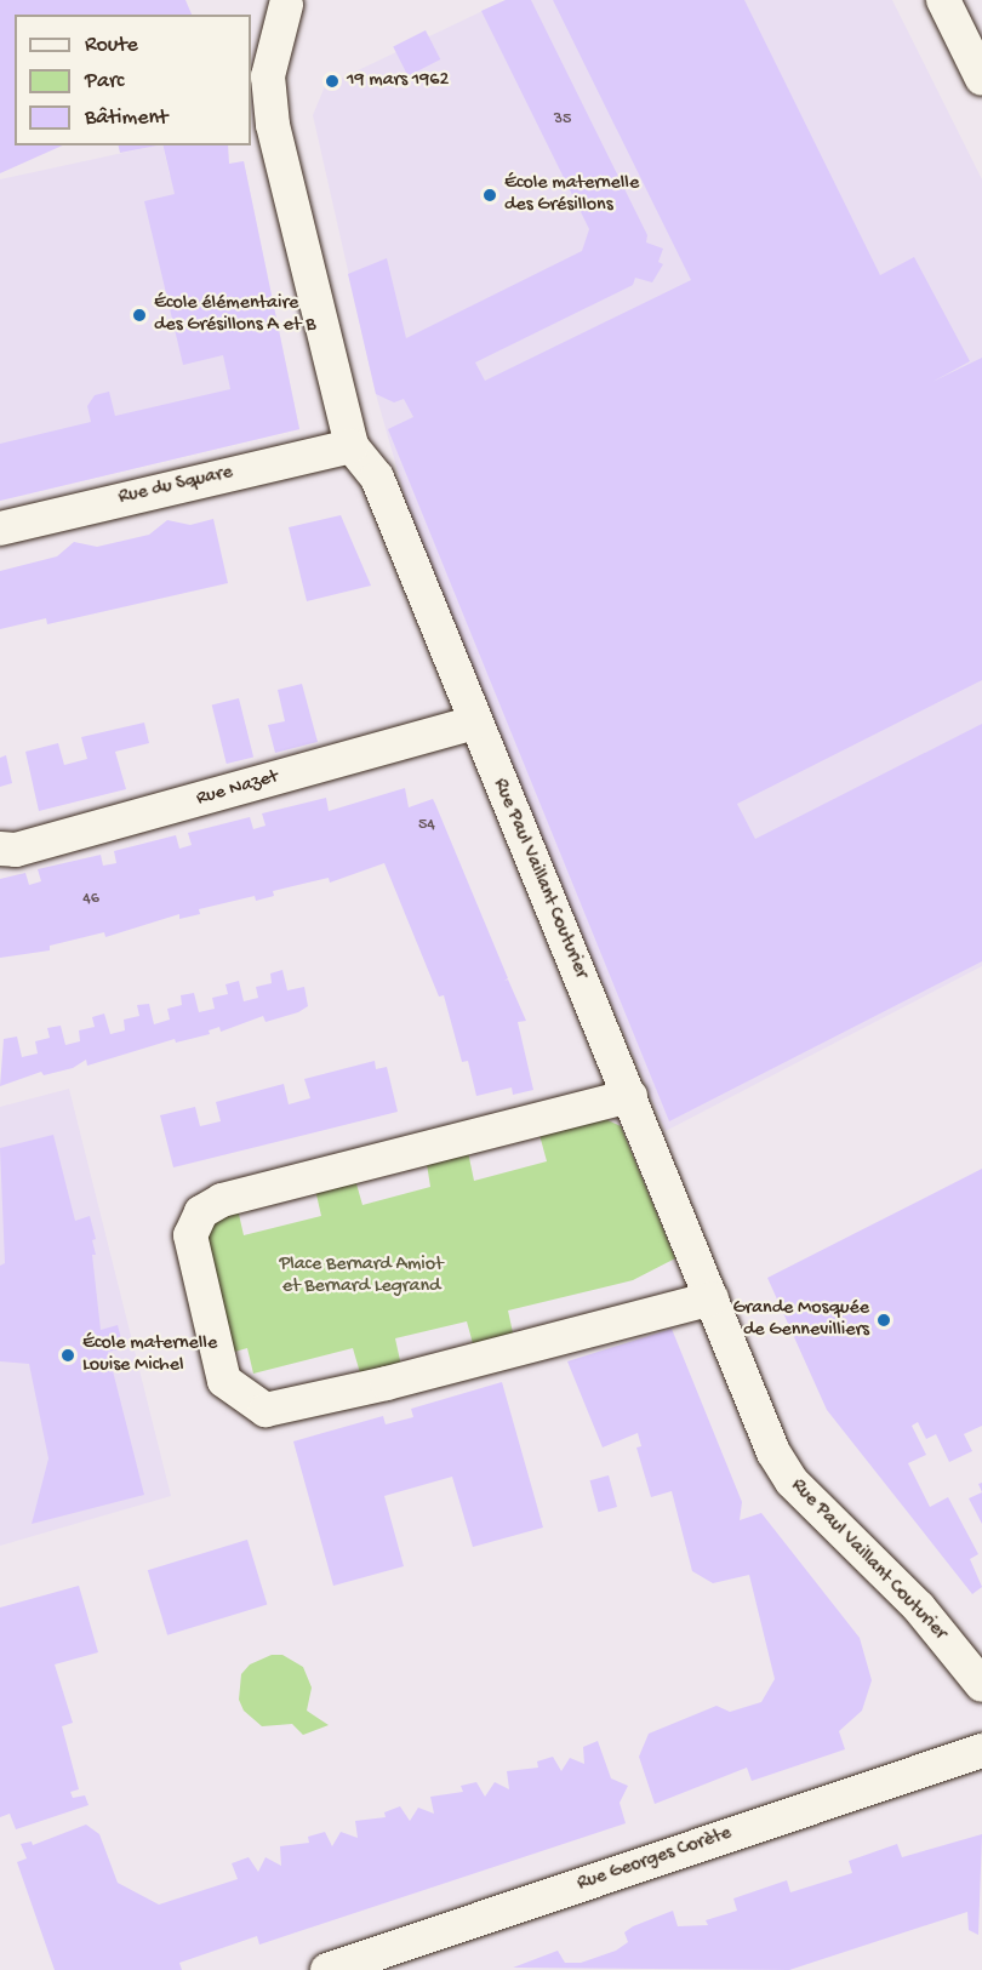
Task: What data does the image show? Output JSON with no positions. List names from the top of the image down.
{
  "streets": {
    "street": [
      "Rue du Square",
      "Rue Nazet",
      "Rue Paul Vaillant Couturier",
      "Rue Georges Corète"
    ]
  },
  "crossings": [
    ["Rue du Square", "Rue Paul Vaillant Couturier"],
    ["Rue Nazet", "Rue Paul Vaillant Couturier"]
  ],
  "parks": ["Place Bernard Amiot et Bernard Legrand"],
  "places": [
    "19 mars 1962",
    "École maternelle des Grésillons",
    "École élémentaire des Grésillons A et B",
    "Grande Mosquée de Gennevilliers",
    "École maternelle Louise Michel"
  ],
  "house_numbers": ["35", "54", "46"],
  "legend": ["Route", "Parc", "Bâtiment"]
}
